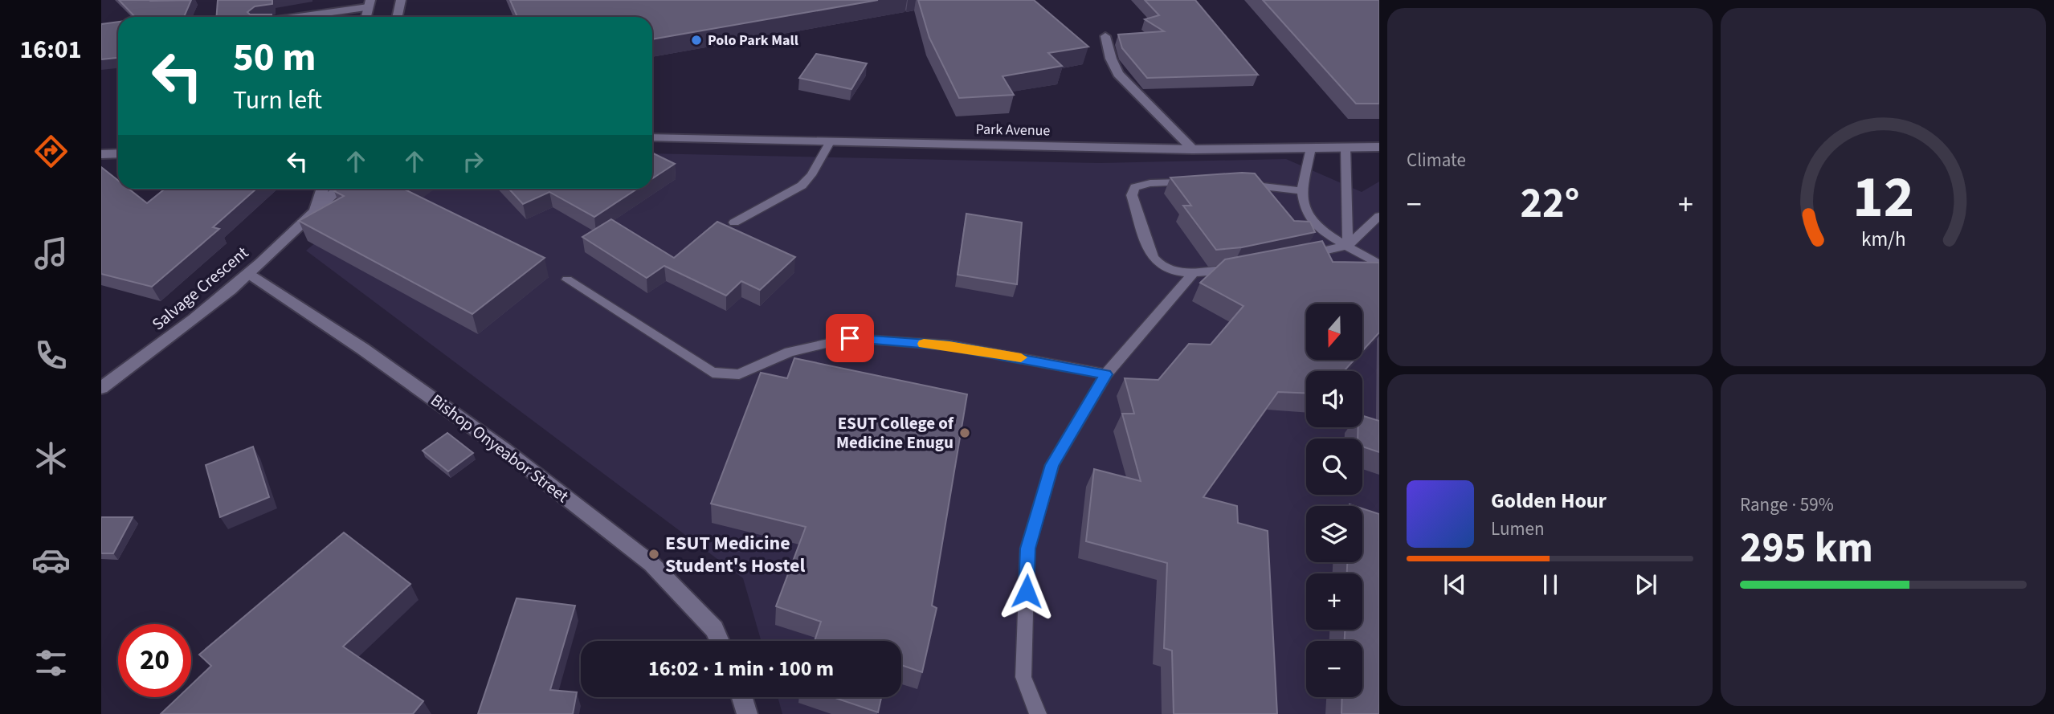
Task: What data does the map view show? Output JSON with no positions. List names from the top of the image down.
{
  "streets": {
    "street": ["Park Avenue", "Salvage Crescent", "Bishop Onyeabor Street"]
  },
  "crossings": [
    ["Salvage Crescent", "Bishop Onyeabor Street"]
  ],
  "places": ["Polo Park Mall", "ESUT College of Medicine Enugu", "ESUT Medicine Student's Hostel"],
  "north": "bottom",
  "page": {
    "tabs": "16:01",
    "tile": [
      "Climate",
      ["Range · 59%", "295 km"]
    ],
    "turn": ["50 m", "Turn left"],
    "heat": ["−", "22°", "+"],
    "map_buttons": ["+", "−"],
    "song": ["Golden Hour", "Lumen"],
    "limit": "20",
    "trip": "16:02 · 1 min · 100 m",
    "gauge": ["12", "km/h"]
  }
}
